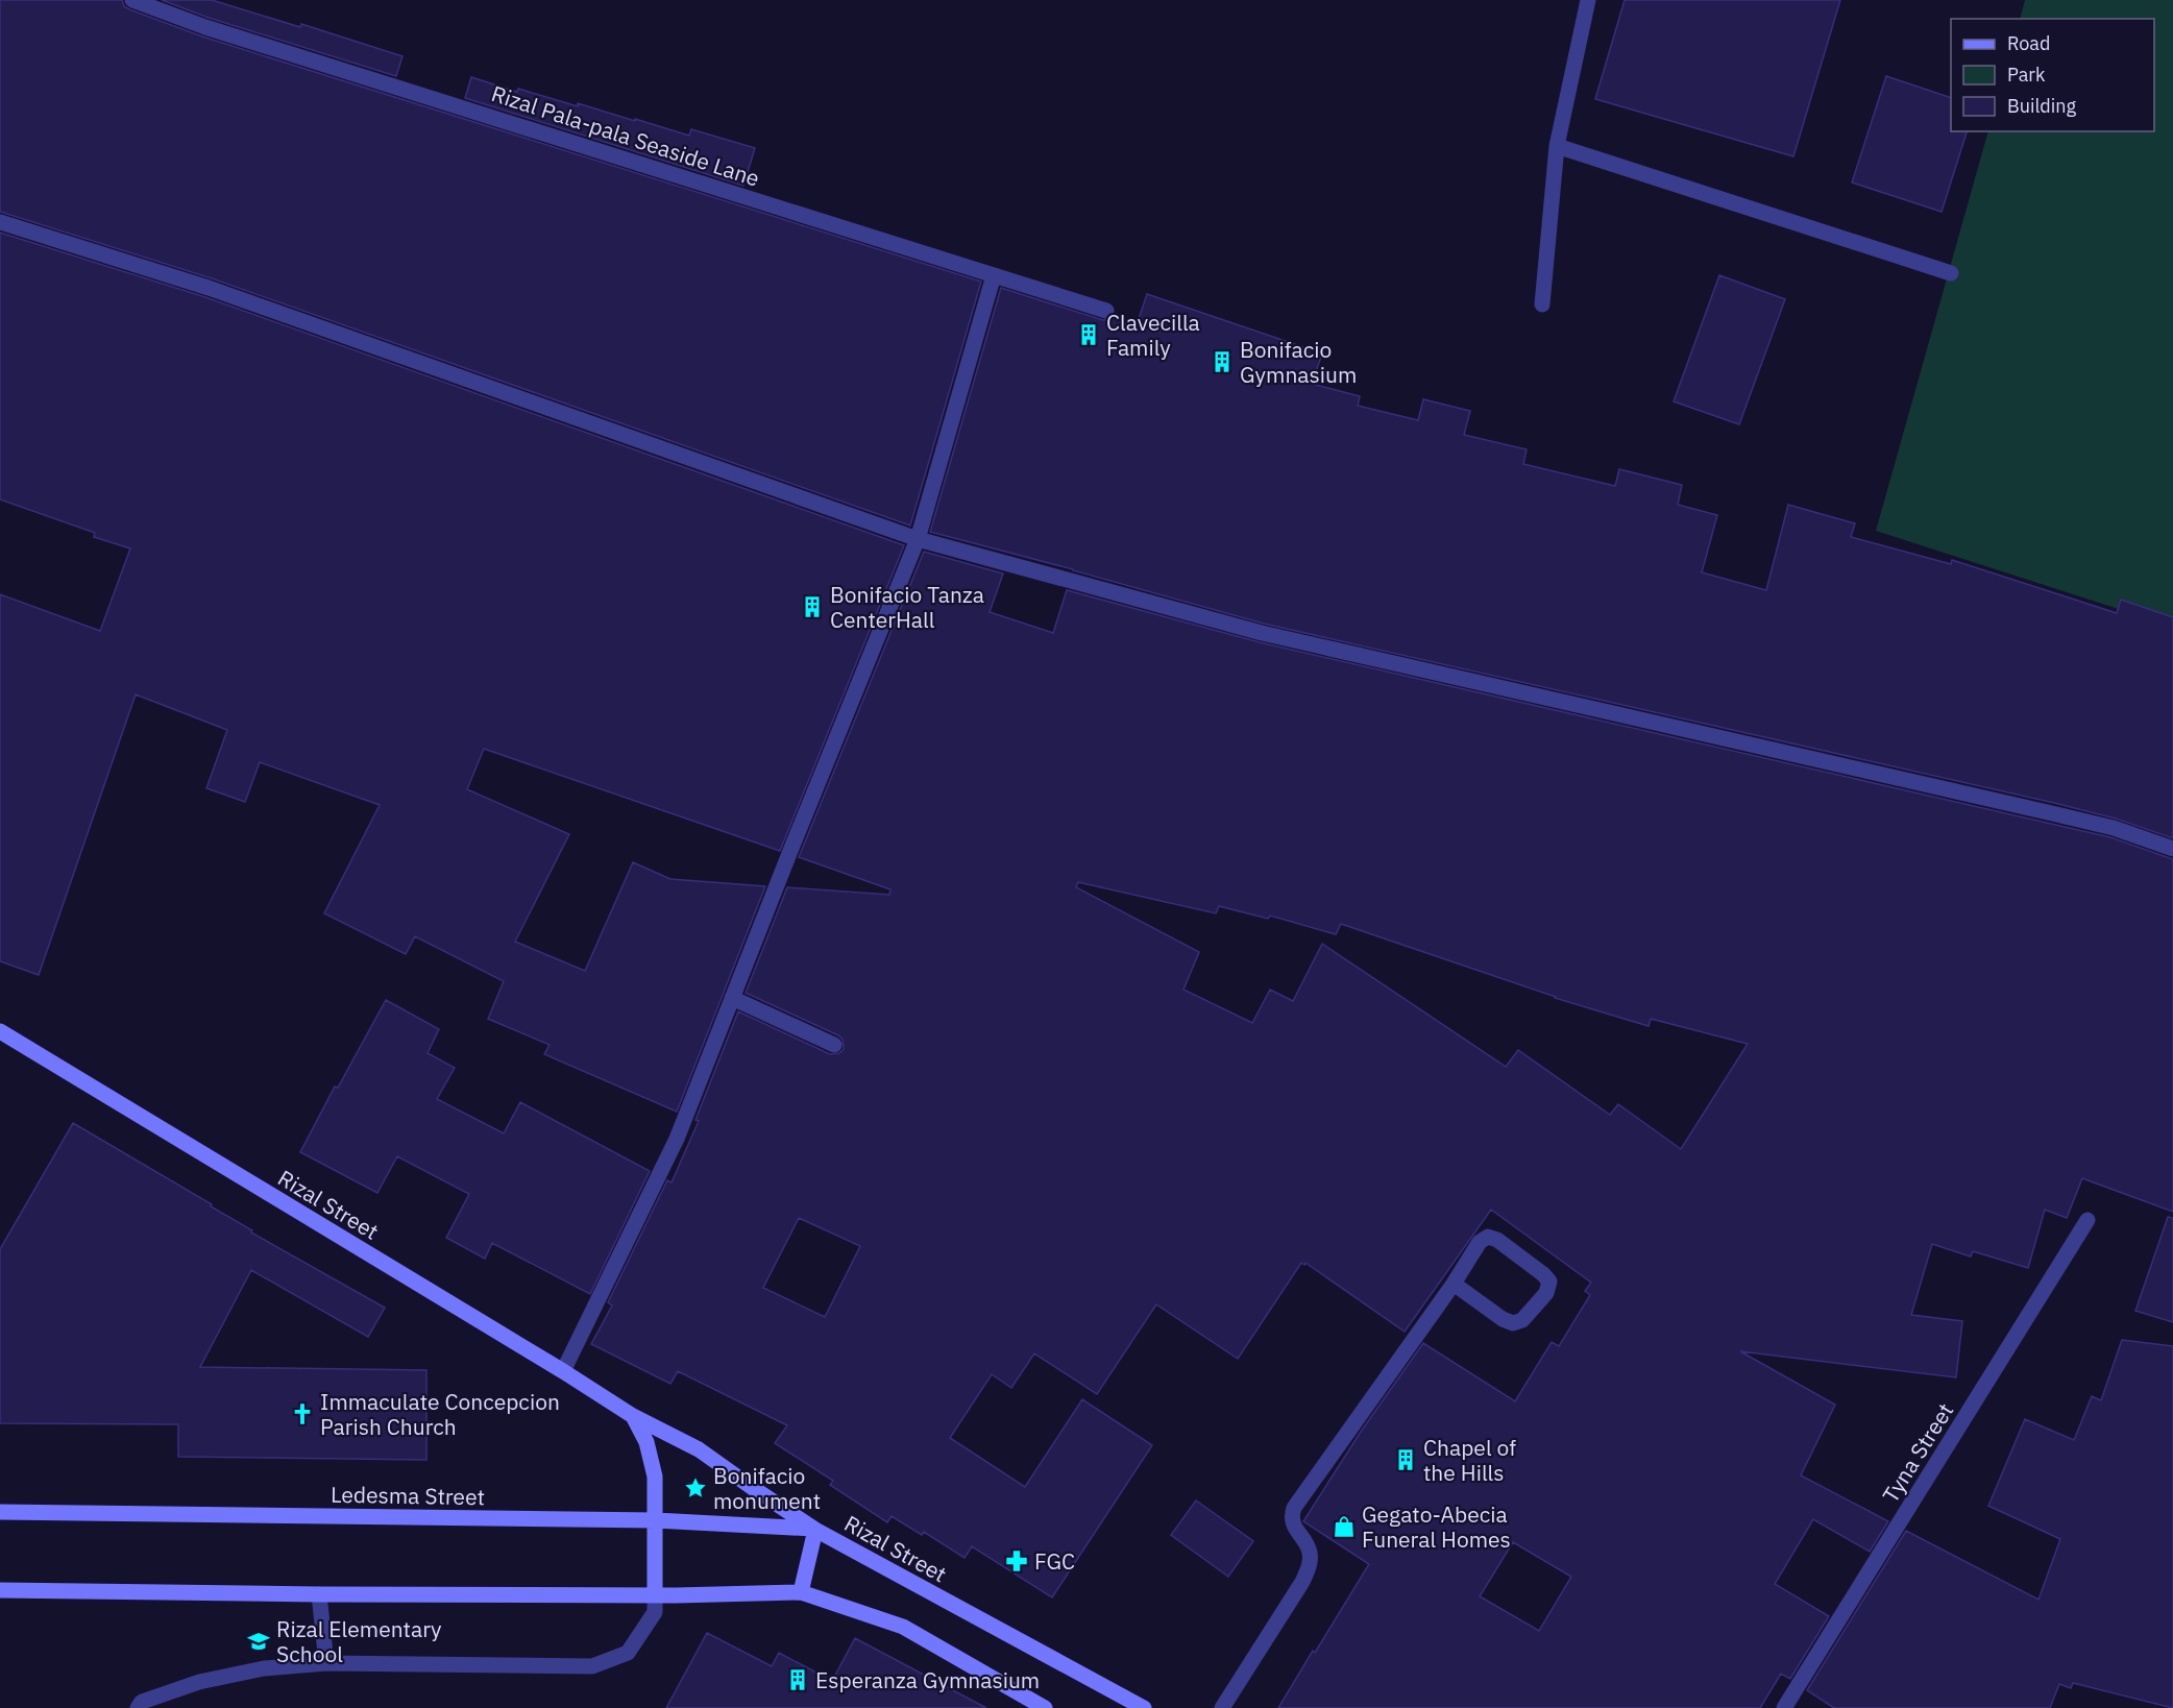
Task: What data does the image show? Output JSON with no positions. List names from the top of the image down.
{
  "streets": {
    "main road": ["Rizal Street", "Ledesma Street"],
    "street": ["Rizal Pala-pala Seaside Lane", "Tyna Street"]
  },
  "crossings": [
    ["Rizal Street", "Ledesma Street"]
  ],
  "places": {
    "building": [
      "Clavecilla Family",
      "Bonifacio Gymnasium",
      "Bonifacio Tanza CenterHall",
      "Chapel of the Hills",
      "Esperanza Gymnasium"
    ],
    "church": ["Immaculate Concepcion Parish Church"],
    "place": ["Bonifacio monument"],
    "shop": ["Gegato-Abecia Funeral Homes"],
    "pharmacy": ["FGC"],
    "school or university": ["Rizal Elementary School"]
  },
  "legend": ["Road", "Park", "Building"]
}
